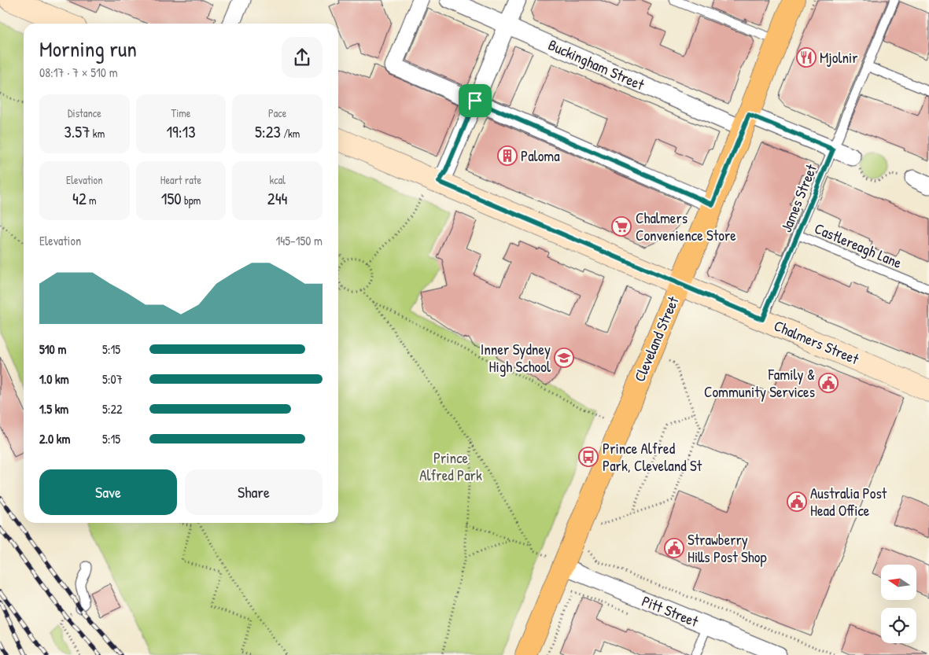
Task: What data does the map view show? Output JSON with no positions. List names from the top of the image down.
{
  "streets": {
    "main road": ["Cleveland Street", "Chalmers Street"],
    "street": ["Buckingham Street", "Pitt Street"],
    "lane": ["James Street", "Castlereagh Lane"]
  },
  "crossings": [
    ["Buckingham Street", "James Street"],
    ["Buckingham Street", "Cleveland Street"],
    ["James Street", "Castlereagh Lane"],
    ["James Street", "Chalmers Street"],
    ["Cleveland Street", "Chalmers Street"],
    ["Cleveland Street", "Pitt Street"]
  ],
  "parks": ["Prince Alfred Park"],
  "places": {
    "restaurant": ["Mjolnir"],
    "building": ["Paloma"],
    "supermarket": ["Chalmers Convenience Store"],
    "school or university": ["Inner Sydney High School"],
    "public building": ["Family & Community Services", "Australia Post Head Office", "Strawberry Hills Post Shop"],
    "bus stop": ["Prince Alfred Park, Cleveland St"]
  },
  "north": "left",
  "page": {
    "heading": ["Morning run", "08:17 · 7 × 510 m"],
    "stats": [
      ["Distance", "3.57 km"],
      ["Time", "19:13"],
      ["Pace", "5:23 /km"],
      ["Elevation", "42 m"],
      ["Heart rate", "150 bpm"],
      ["kcal", "244"]
    ],
    "chart": ["Elevation", "145–150 m"],
    "list": [
      {
        "name": "510 m",
        "note": "5:15"
      },
      {
        "name": "1.0 km",
        "note": "5:07"
      },
      {
        "name": "1.5 km",
        "note": "5:22"
      },
      {
        "name": "2.0 km",
        "note": "5:15"
      }
    ],
    "buttons": ["Save", "Share"]
  }
}
